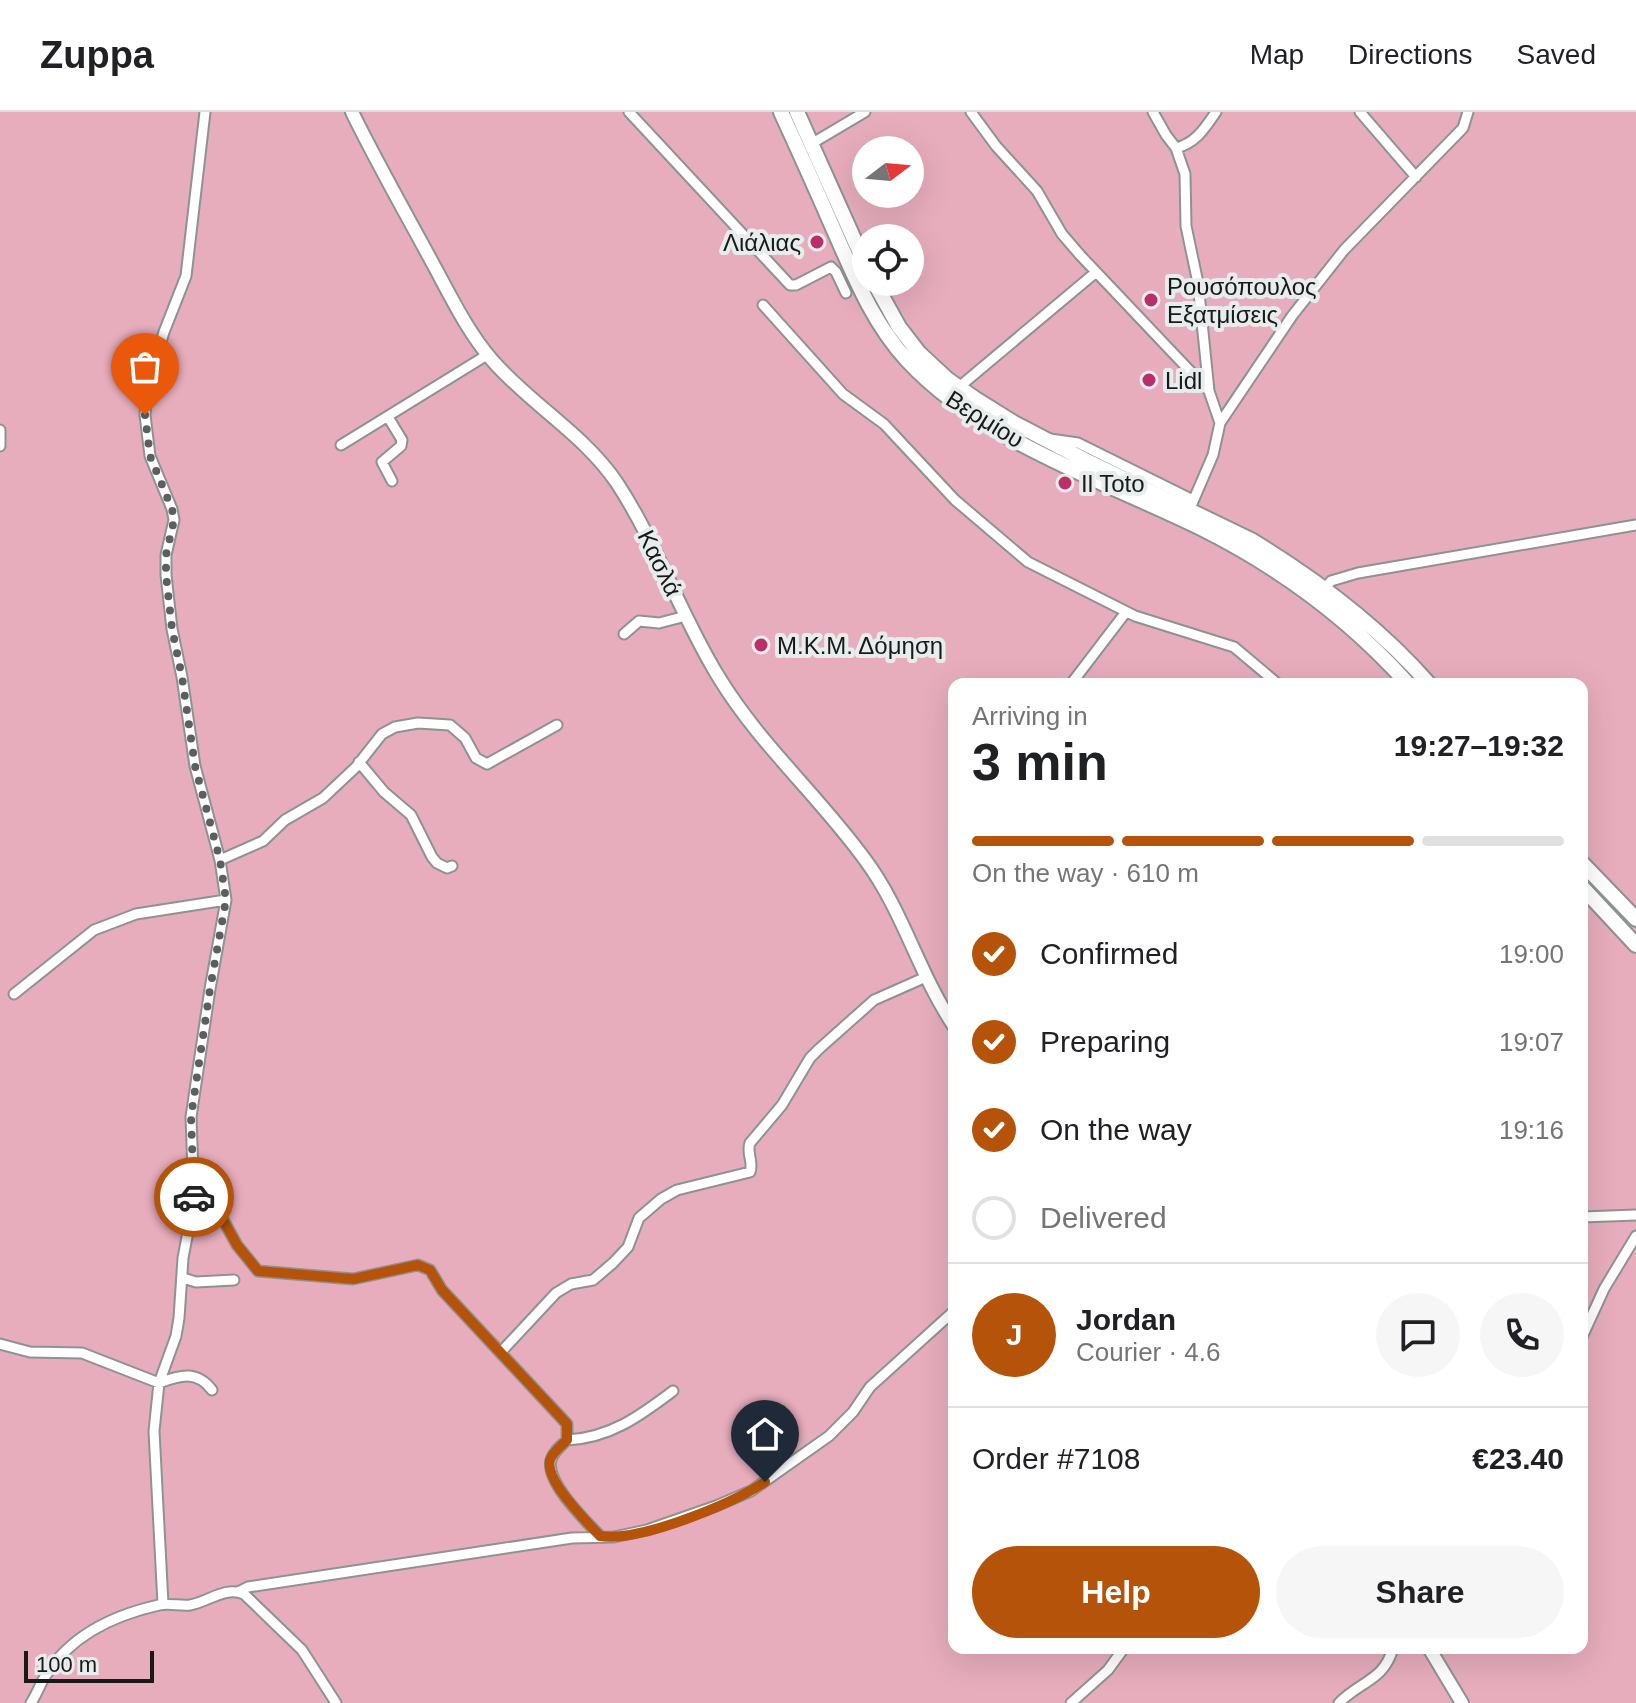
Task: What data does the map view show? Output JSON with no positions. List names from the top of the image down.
{
  "streets": {
    "main road": ["Βερμίου"],
    "street": ["Κασλά"]
  },
  "places": [
    "Λιάλιας",
    "Ρουσόπουλος Εξατμίσεις",
    "Lidl",
    "Il Toto",
    "Μ.Κ.Μ. Δόμηση"
  ],
  "scale_bar": "100 m",
  "north": "right",
  "page": {
    "header": "Zuppa",
    "nav": ["Map", "Directions", "Saved"],
    "heading": ["3 min", "Arriving in", "19:27–19:32"],
    "panel": [
      "Jordan",
      "Courier · 4.6",
      "Order #7108",
      "€23.40"
    ],
    "bar": "On the way · 610 m",
    "list": [
      ["Confirmed", "19:00"],
      ["Preparing", "19:07"],
      ["On the way", "19:16"],
      "Delivered"
    ],
    "round": "J",
    "buttons": ["Help", "Share"],
    "scale": "100 m"
  }
}
